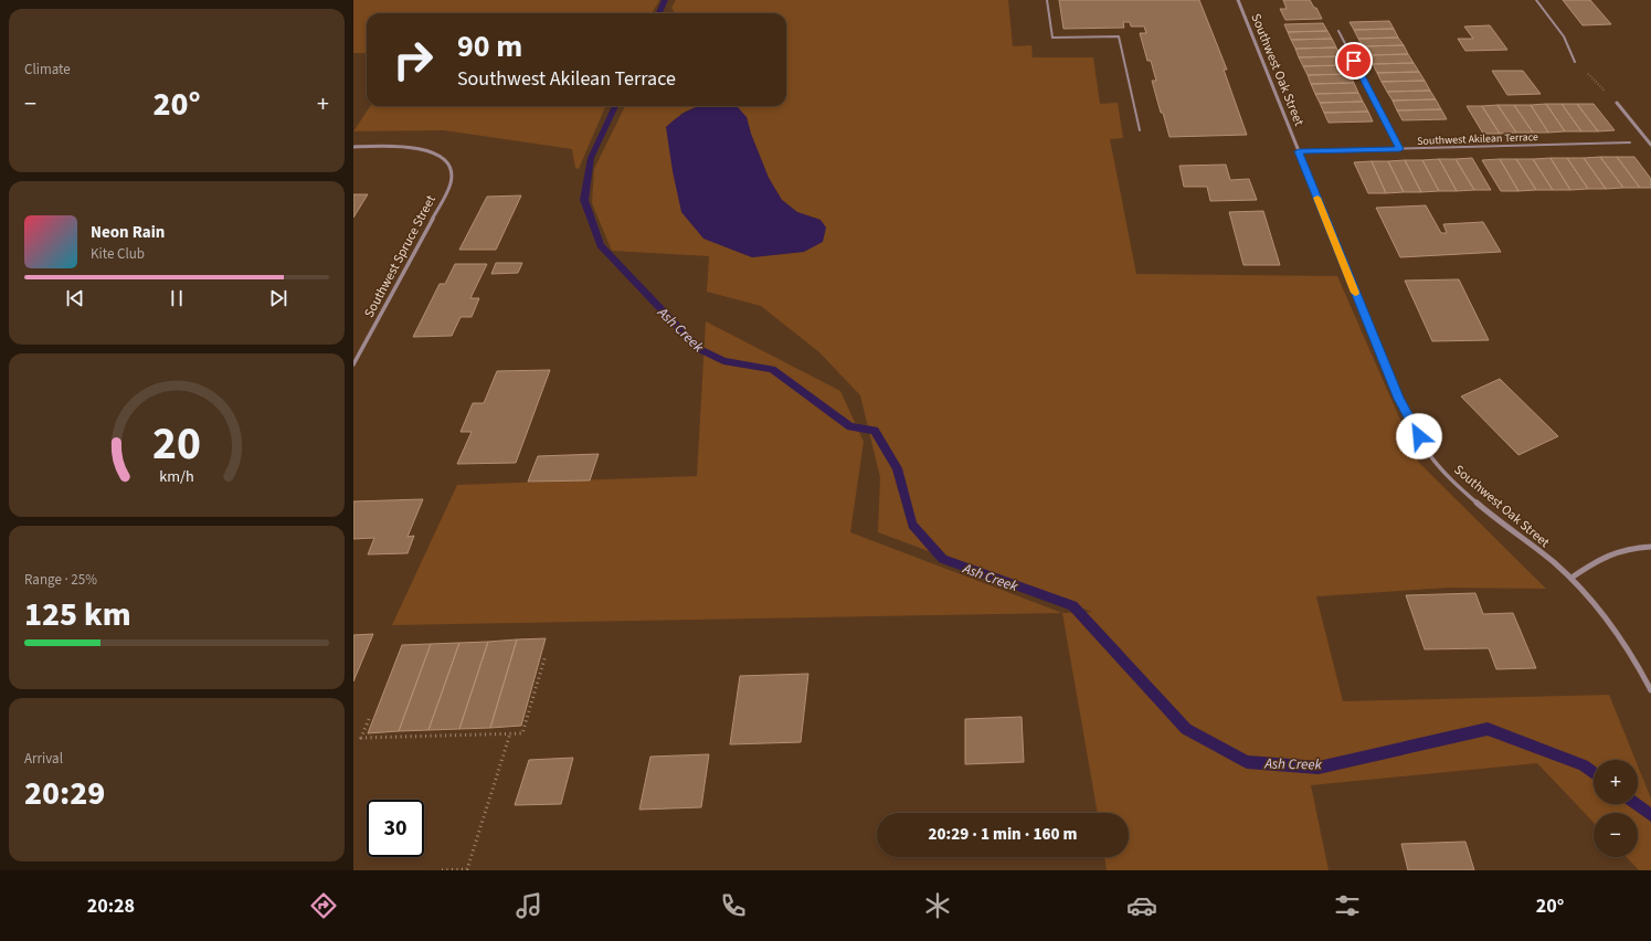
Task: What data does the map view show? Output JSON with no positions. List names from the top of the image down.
{
  "streets": {
    "street": ["Southwest Oak Street", "Southwest Spruce Street"],
    "lane": ["Southwest Akilean Terrace"]
  },
  "crossings": [
    ["Southwest Oak Street", "Southwest Akilean Terrace"]
  ],
  "water": ["Ash Creek"],
  "page": {
    "tile": [
      "Climate",
      ["Range · 25%", "125 km"],
      ["Arrival", "20:29"]
    ],
    "turn": ["90 m", "Southwest Akilean Terrace"],
    "heat": ["−", "20°", "+"],
    "song": ["Neon Rain", "Kite Club"],
    "map_buttons": ["+", "−"],
    "limit": "30",
    "trip": "20:29 · 1 min · 160 m",
    "tabs": ["20:28", "20°"],
    "gauge": ["20", "km/h"]
  }
}
